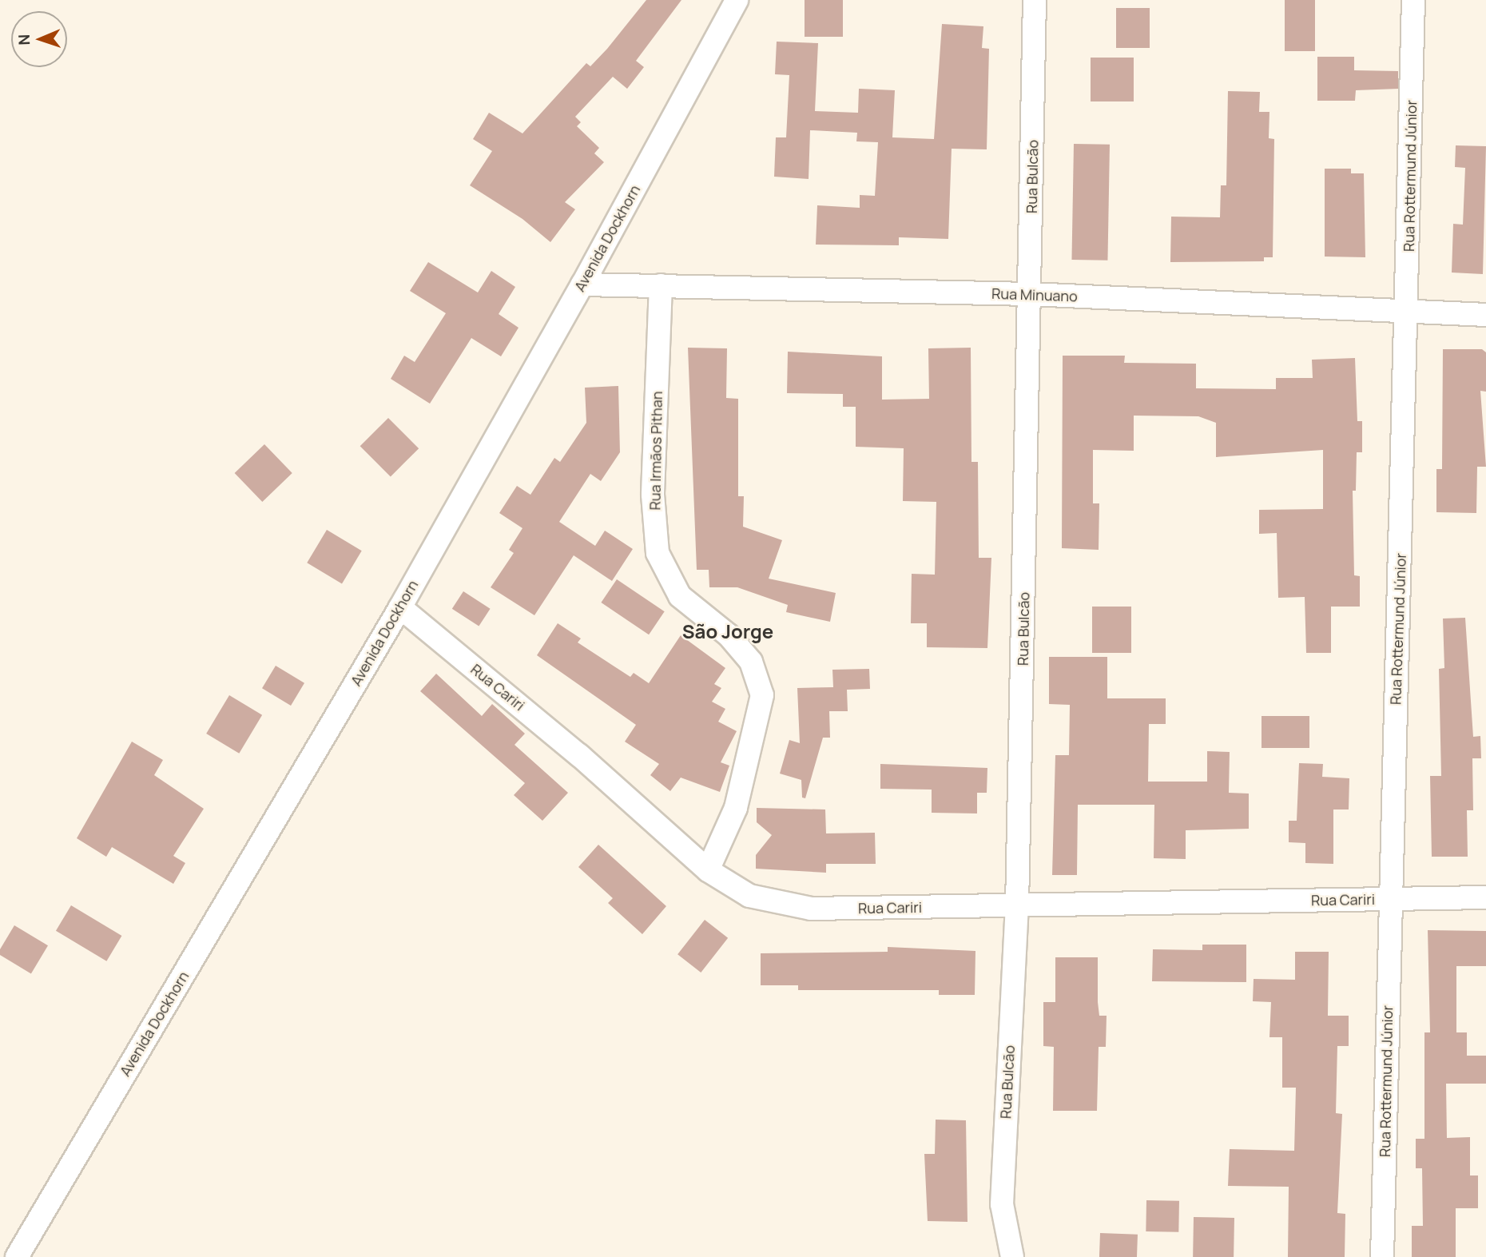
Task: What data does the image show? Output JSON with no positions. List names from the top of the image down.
{
  "streets": {
    "street": [
      "Rua Rottermund Júnior",
      "Rua Bulcão",
      "Avenida Dockhorn",
      "Rua Minuano",
      "Rua Irmãos Pithan",
      "Rua Cariri"
    ]
  },
  "crossings": [
    ["Rua Rottermund Júnior", "Rua Minuano"],
    ["Rua Rottermund Júnior", "Rua Cariri"],
    ["Rua Bulcão", "Rua Minuano"],
    ["Rua Bulcão", "Rua Cariri"],
    ["Avenida Dockhorn", "Rua Minuano"],
    ["Avenida Dockhorn", "Rua Cariri"],
    ["Rua Minuano", "Rua Irmãos Pithan"],
    ["Rua Irmãos Pithan", "Rua Cariri"]
  ],
  "districts": ["São Jorge"],
  "north": "left"
}
